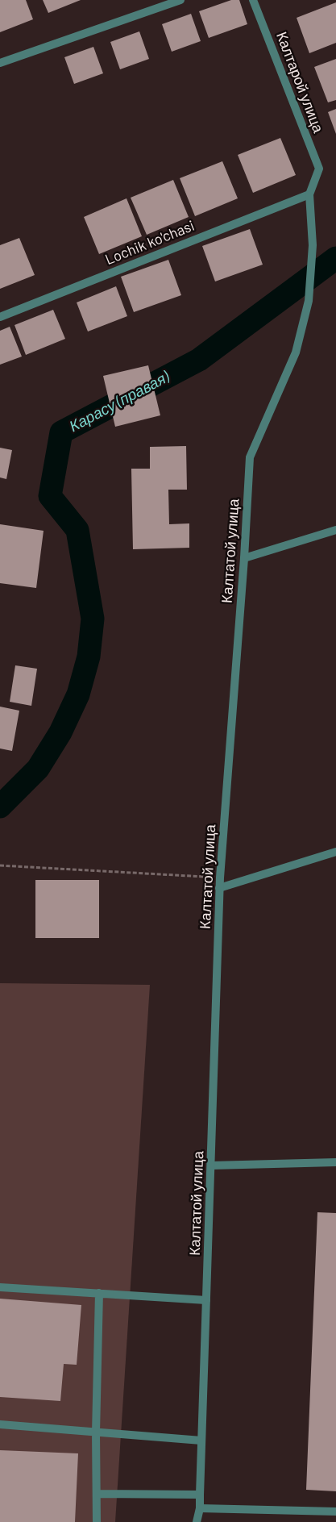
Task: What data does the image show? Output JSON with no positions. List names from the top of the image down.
{
  "streets": {
    "street": ["Калтарой улица", "Lochik ko'chasi", "Калтатой улица"]
  },
  "crossings": [
    ["Калтарой улица", "Lochik ko'chasi"],
    ["Калтарой улица", "Калтатой улица"]
  ],
  "water": ["Карасу (правая)"]
}
